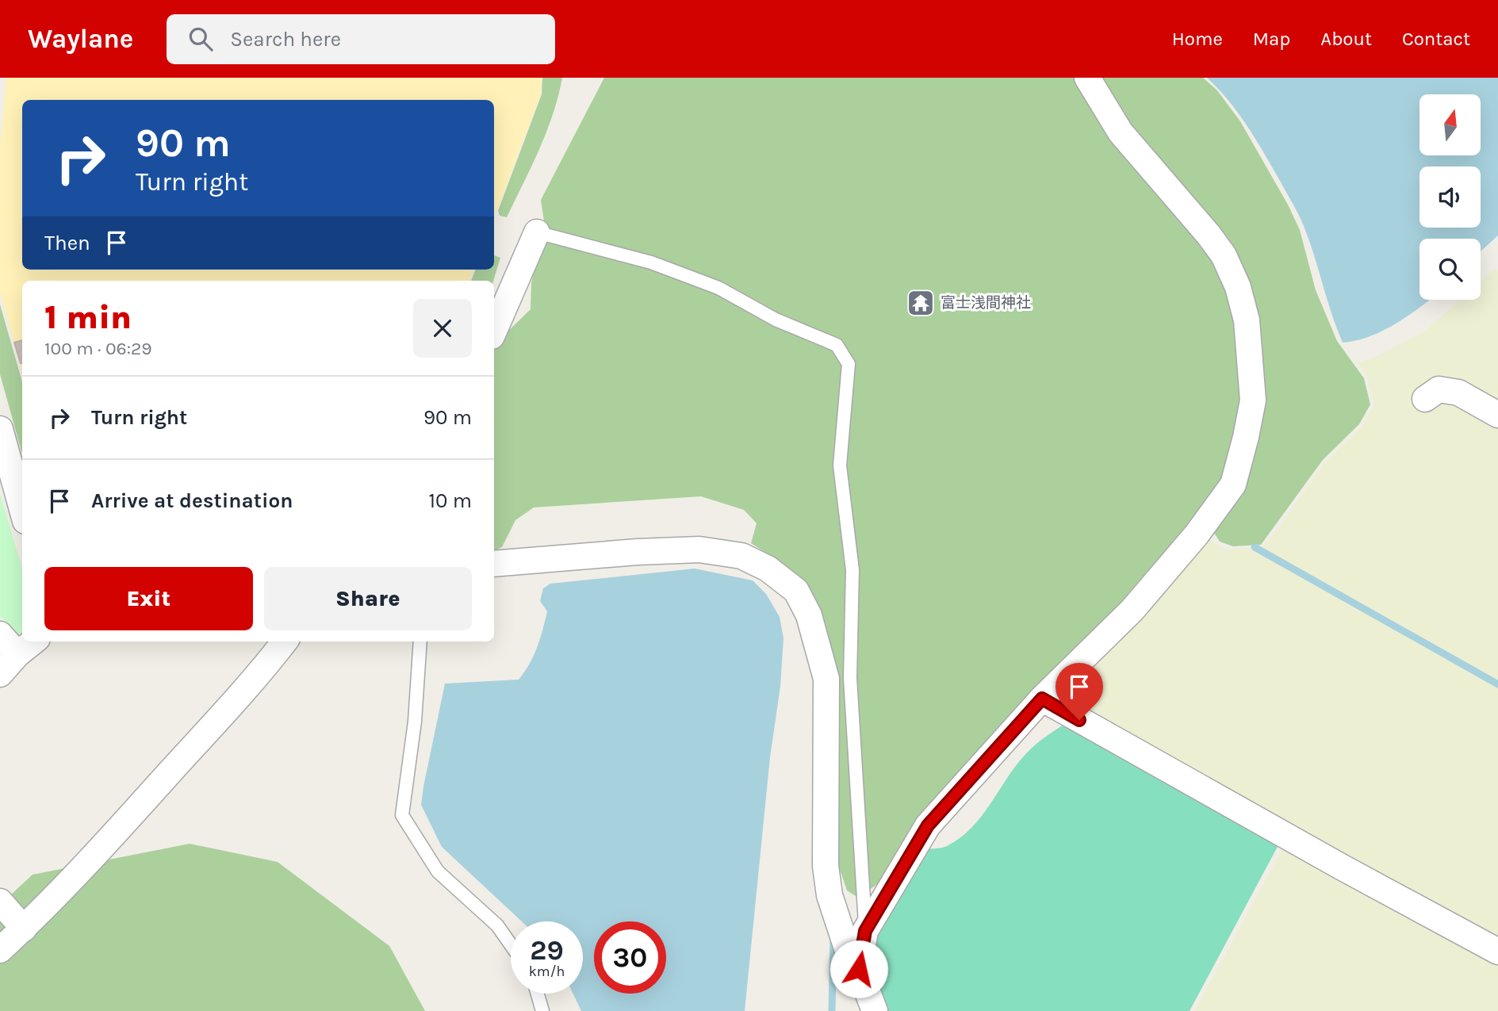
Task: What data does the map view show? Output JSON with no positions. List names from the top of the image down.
{
  "places": {
    "temple": ["富士浅間神社"]
  },
  "north": "top",
  "page": {
    "header": "Waylane",
    "search": "Search here",
    "nav": [
      "Home",
      "Map",
      "About",
      "Contact"
    ],
    "turn": ["90 m", "Turn right"],
    "then": "Then",
    "heading": ["1 min", "100 m · 06:29"],
    "list": [
      {
        "name": "Turn right",
        "value": "90 m"
      },
      {
        "name": "Arrive at destination",
        "value": "10 m"
      }
    ],
    "buttons": ["Exit", "Share"],
    "speed": "29 km/h",
    "limit": "30"
  }
}
